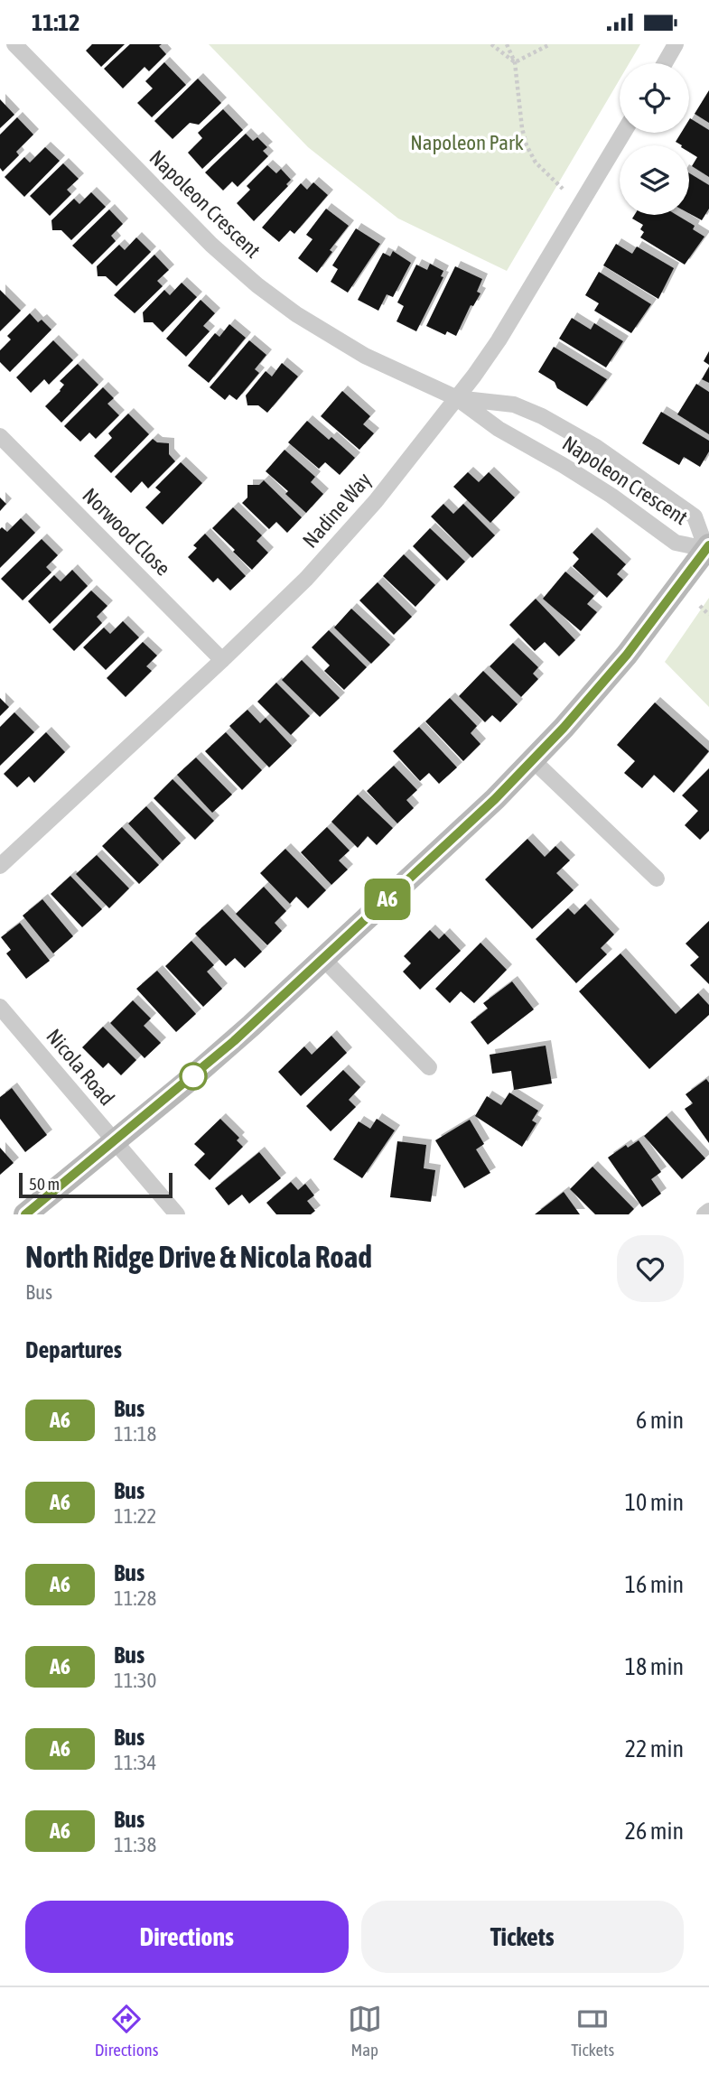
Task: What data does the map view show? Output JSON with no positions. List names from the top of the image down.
{
  "streets": {
    "street": [
      "Napoleon Crescent",
      "Nadine Way",
      "Norwood Close",
      "Nicola Road"
    ]
  },
  "crossings": [
    ["Napoleon Crescent", "Nadine Way"],
    ["Nadine Way", "Norwood Close"]
  ],
  "parks": ["Napoleon Park"],
  "lines": ["bus line A6"],
  "scale_bar": "50 m",
  "page": {
    "status": "11:12",
    "on_map": "A6",
    "scale": "50 m",
    "heading": [
      ["North Ridge Drive & Nicola Road", "Bus"],
      "Departures"
    ],
    "list": [
      {
        "mark": "A6",
        "name": "Bus",
        "note": "11:18",
        "value": "6 min"
      },
      {
        "mark": "A6",
        "name": "Bus",
        "note": "11:22",
        "value": "10 min"
      },
      {
        "mark": "A6",
        "name": "Bus",
        "note": "11:28",
        "value": "16 min"
      },
      {
        "mark": "A6",
        "name": "Bus",
        "note": "11:30",
        "value": "18 min"
      },
      {
        "mark": "A6",
        "name": "Bus",
        "note": "11:34",
        "value": "22 min"
      },
      {
        "mark": "A6",
        "name": "Bus",
        "note": "11:38",
        "value": "26 min"
      }
    ],
    "buttons": ["Directions", "Tickets"],
    "tabs": ["Directions", "Map", "Tickets"]
  }
}
